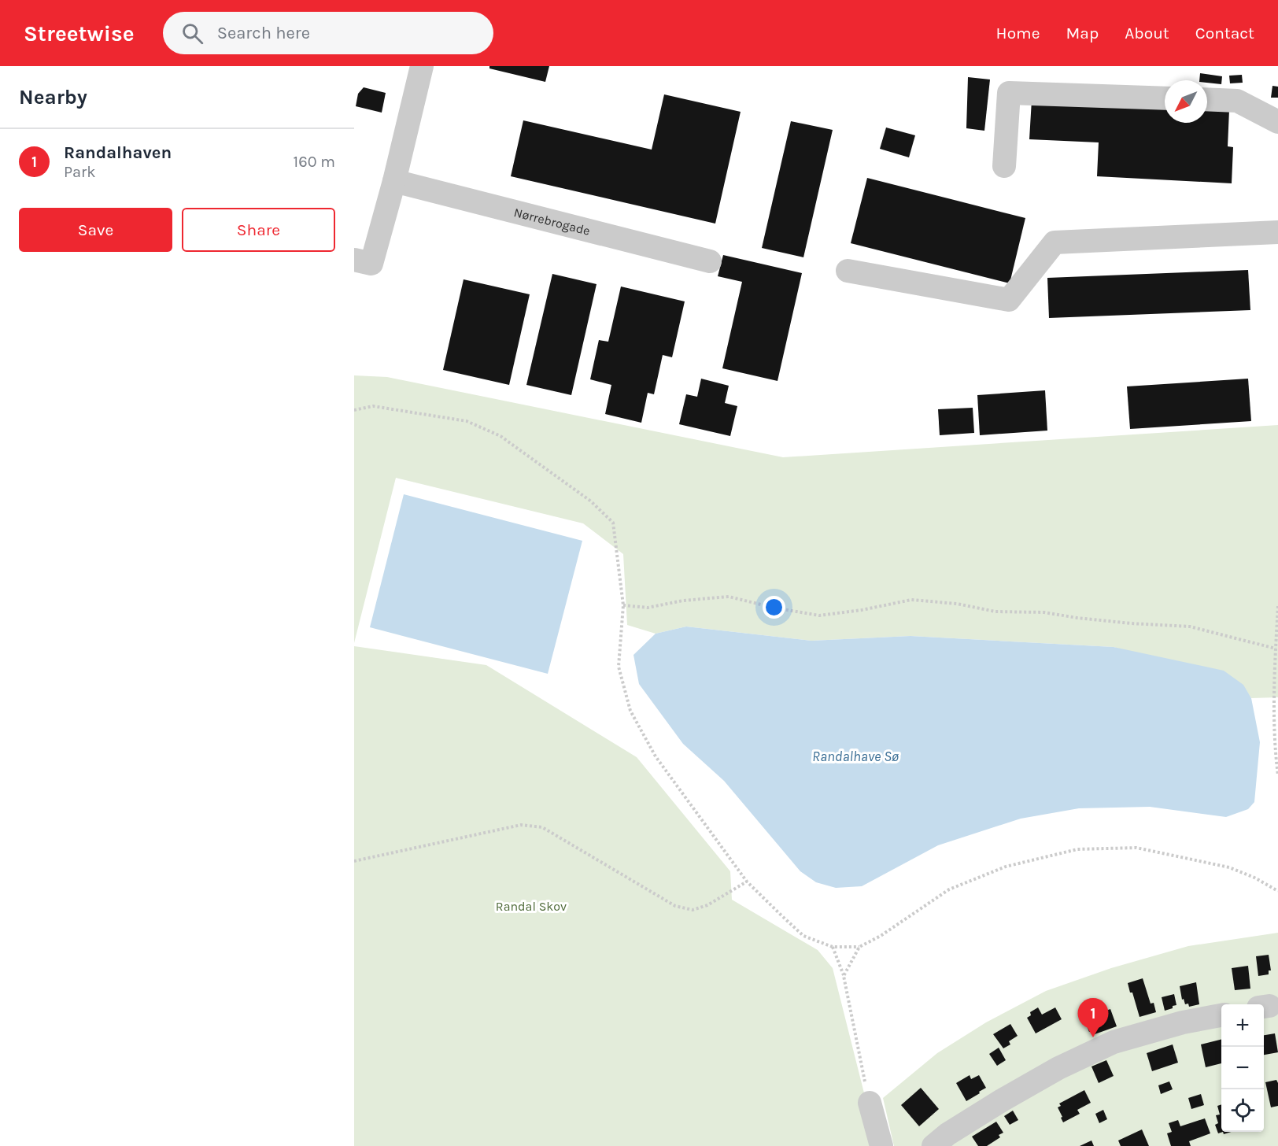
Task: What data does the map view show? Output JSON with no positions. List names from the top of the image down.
{
  "streets": {
    "street": ["Nørrebrogade"]
  },
  "water": ["Randalhave Sø"],
  "parks": ["Randal Skov"],
  "north": "bottom left",
  "page": {
    "header": "Streetwise",
    "search": "Search here",
    "nav": [
      "Home",
      "Map",
      "About",
      "Contact"
    ],
    "heading": "Nearby",
    "list": [
      {
        "mark": "1",
        "name": "Randalhaven",
        "note": "Park",
        "value": "160 m"
      }
    ],
    "buttons": ["Save", "Share"],
    "pins": "1",
    "map_buttons": ["+", "−"]
  }
}
